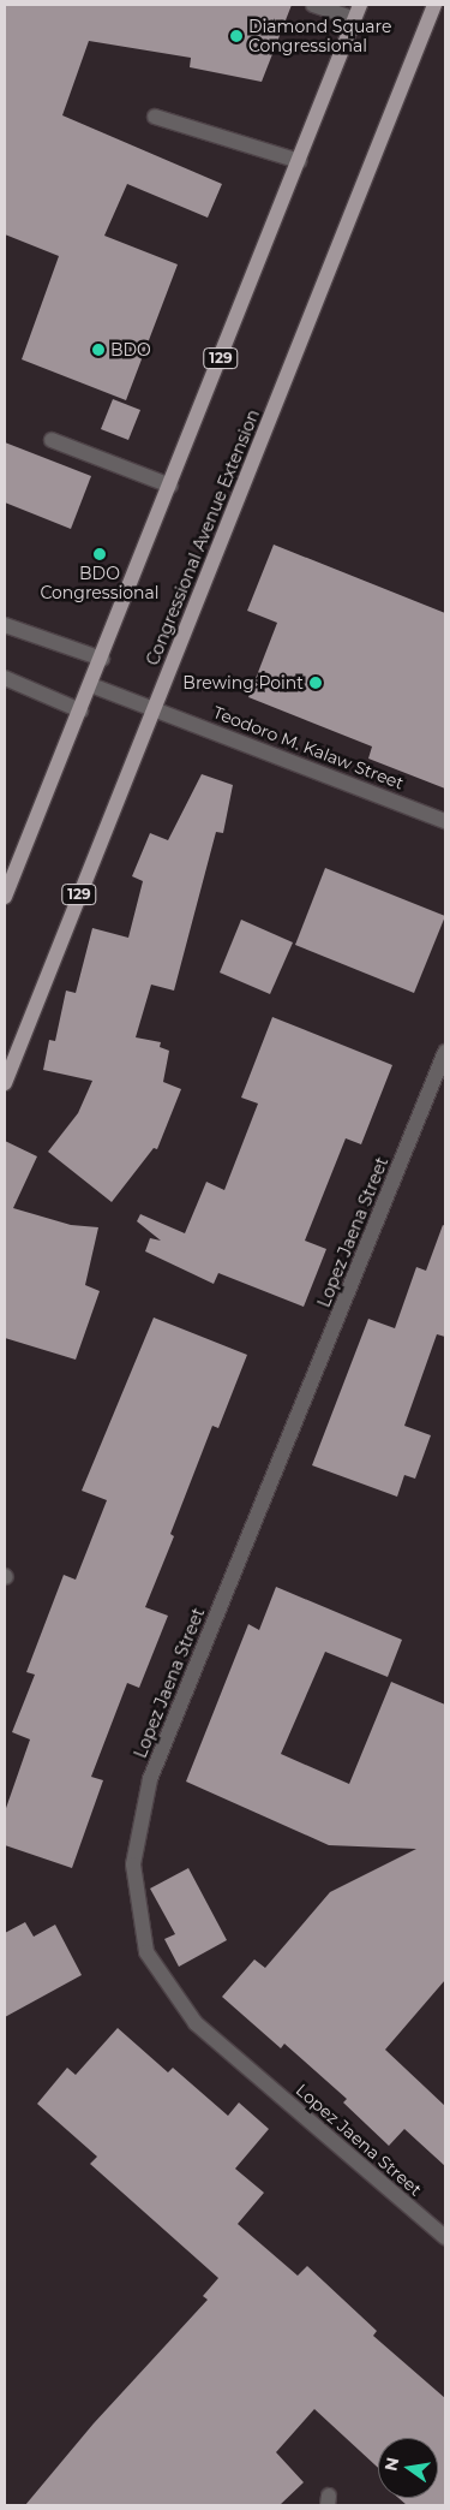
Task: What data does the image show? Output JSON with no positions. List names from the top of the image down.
{
  "streets": {
    "main road": ["129", "Congressional Avenue Extension"],
    "street": ["Teodoro M. Kalaw Street", "Lopez Jaena Street"]
  },
  "crossings": [
    ["129", "Teodoro M. Kalaw Street"],
    ["Congressional Avenue Extension", "Teodoro M. Kalaw Street"]
  ],
  "places": [
    "Diamond Square Congressional",
    "BDO",
    "BDO Congressional",
    "Brewing Point"
  ],
  "north": "left"
}
